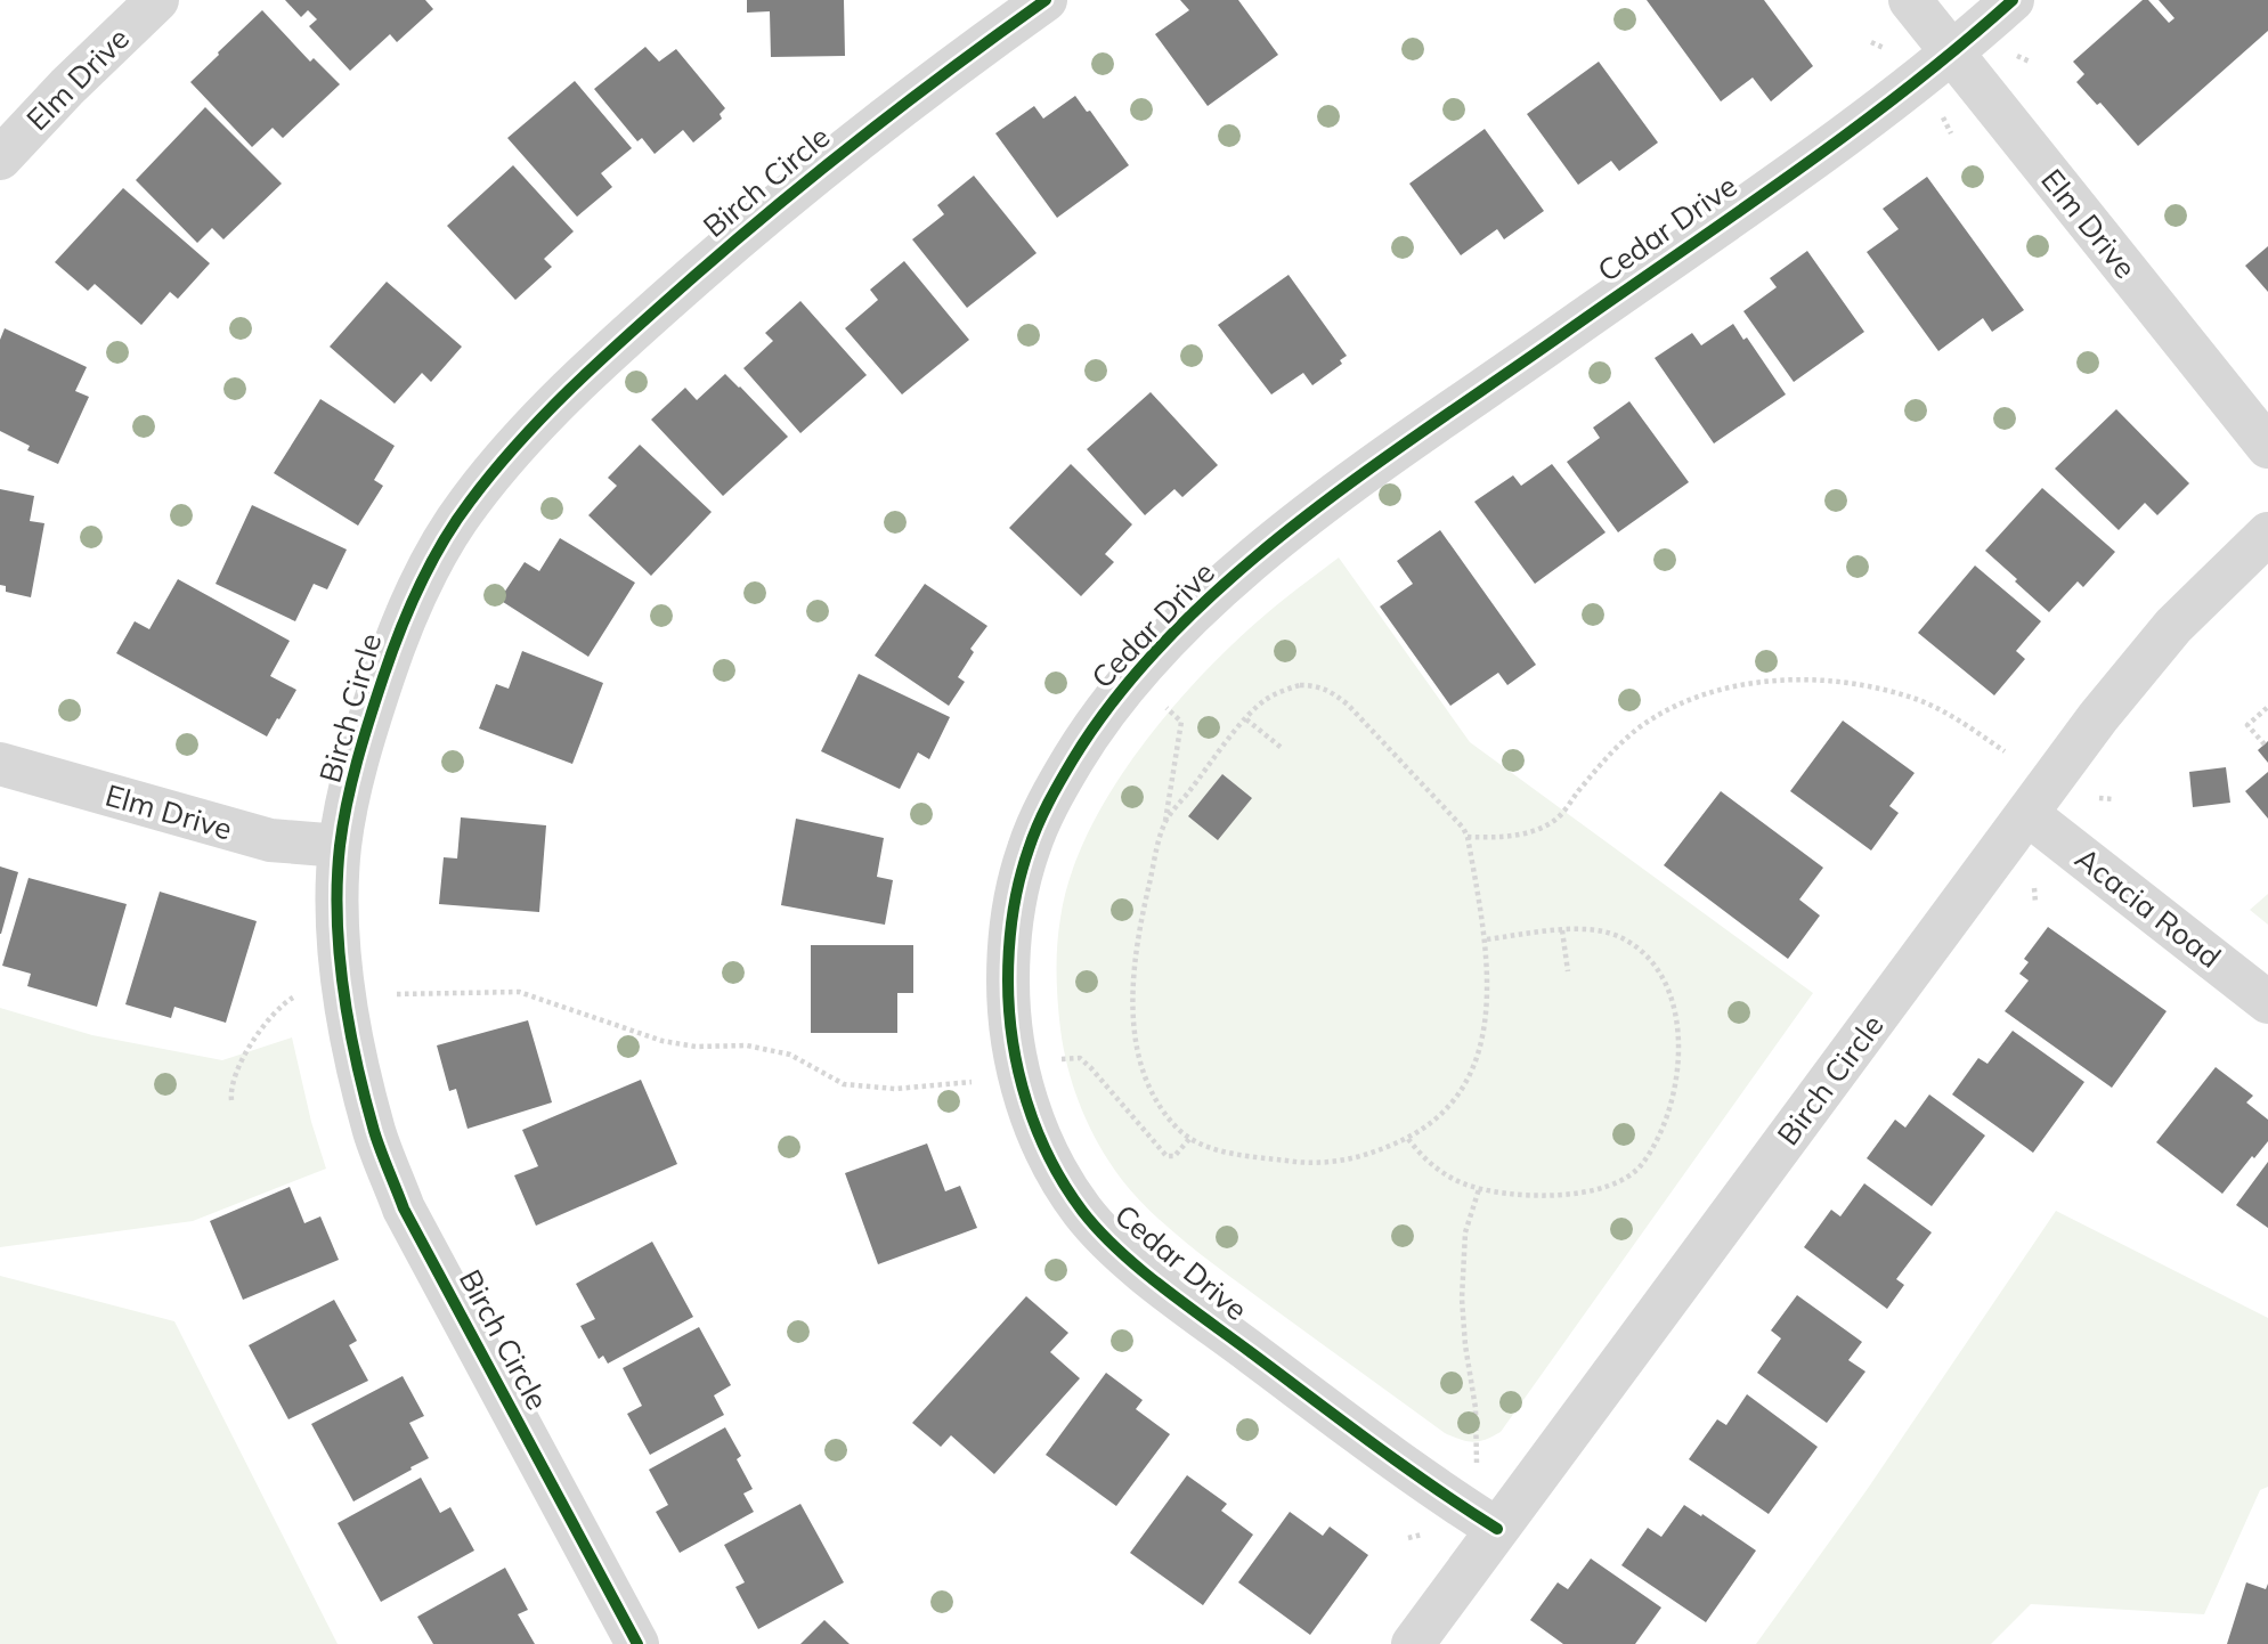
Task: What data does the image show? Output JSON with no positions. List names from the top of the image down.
{
  "streets": {
    "street": [
      "Elm Drive",
      "Birch Circle",
      "Cedar Drive",
      "Acacia Road"
    ]
  },
  "crossings": [
    ["Elm Drive", "Birch Circle"],
    ["Elm Drive", "Cedar Drive"],
    ["Birch Circle", "Cedar Drive"],
    ["Birch Circle", "Acacia Road"]
  ]
}
